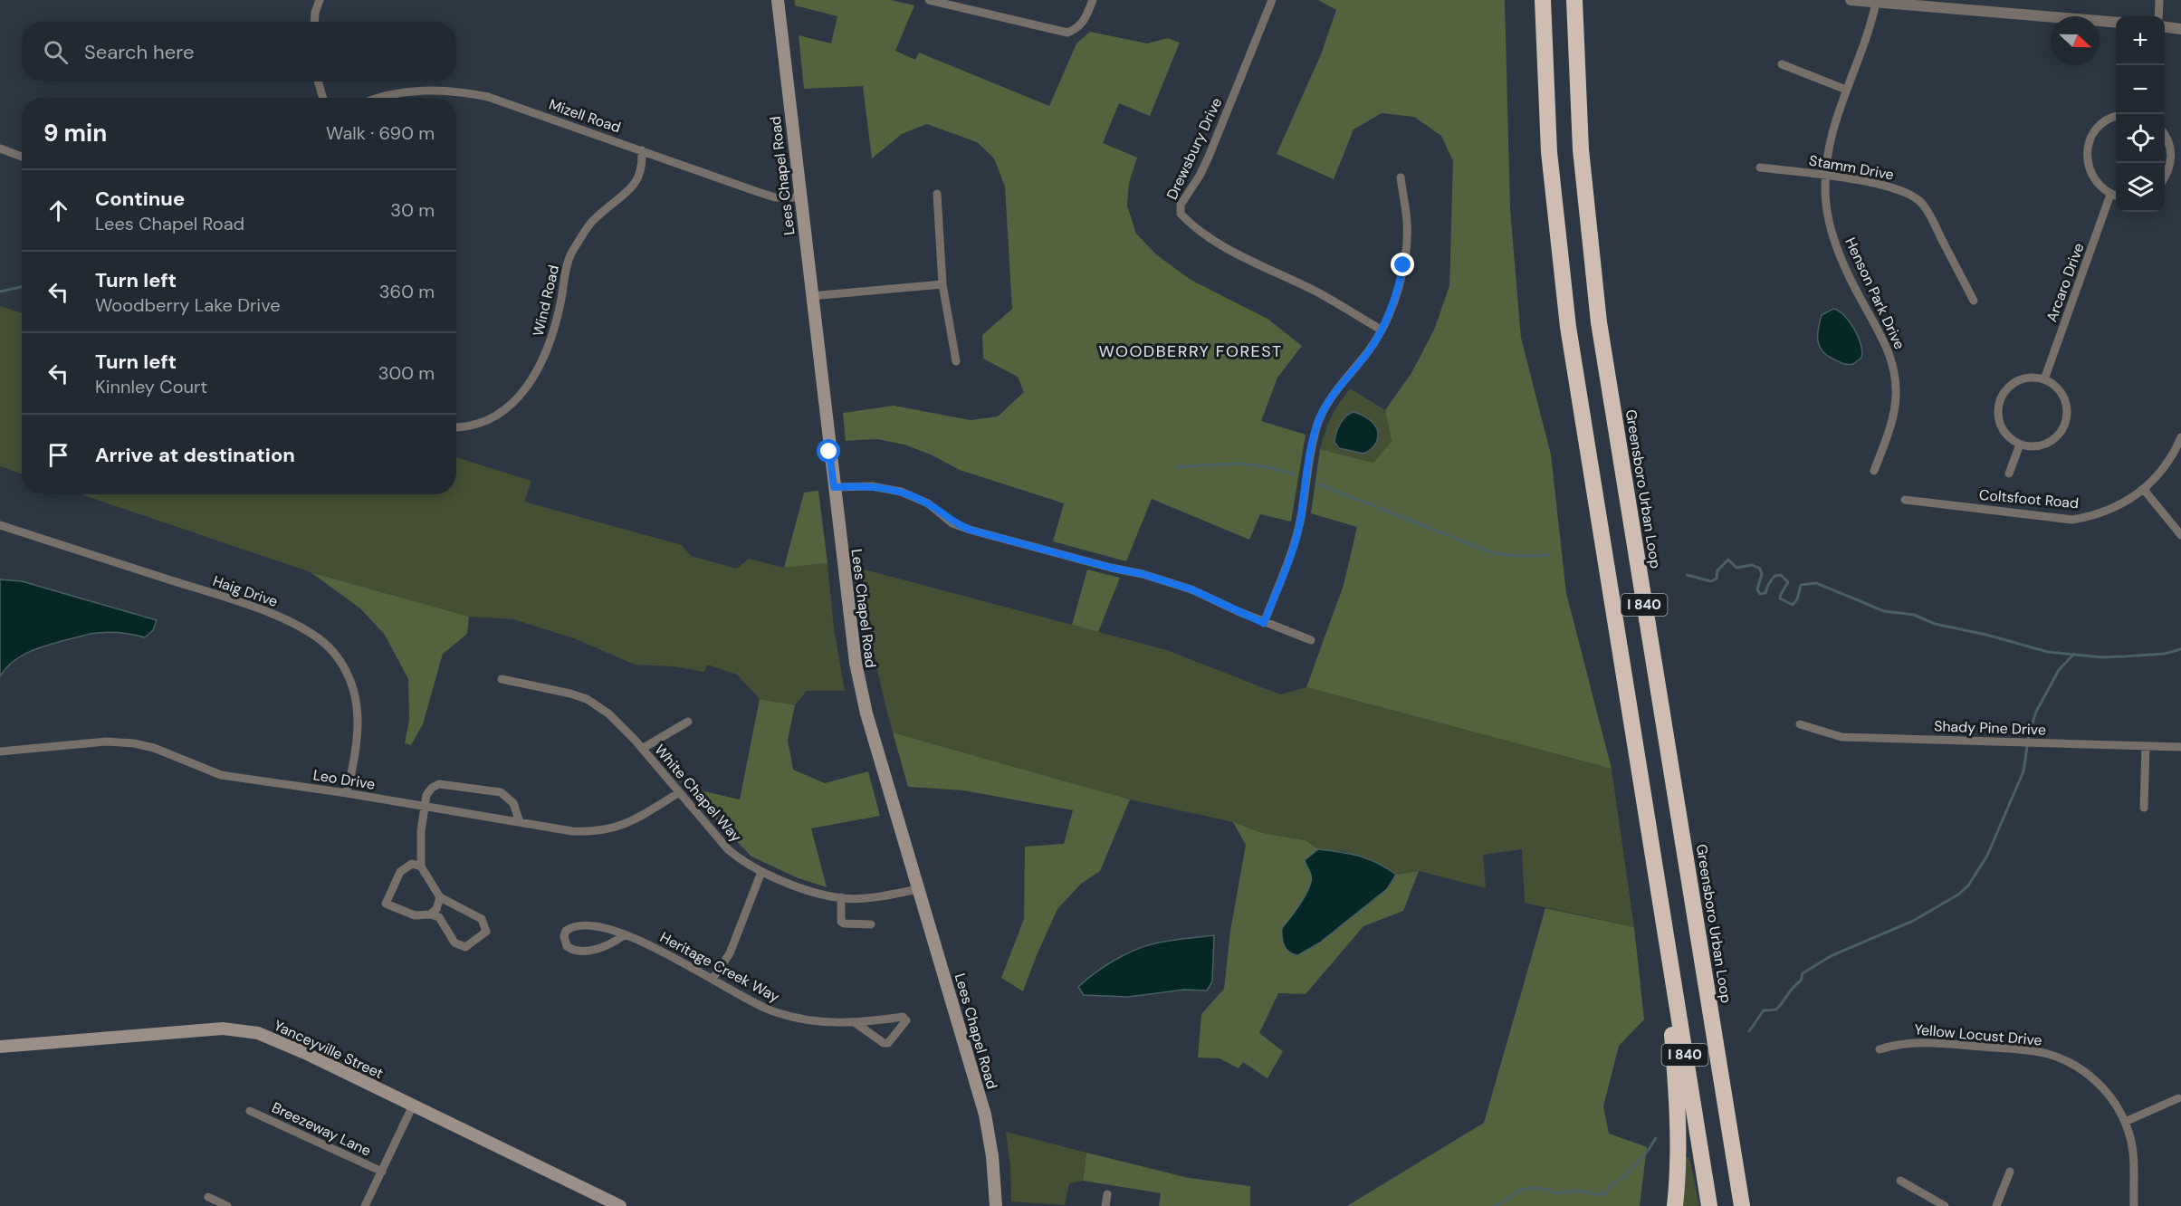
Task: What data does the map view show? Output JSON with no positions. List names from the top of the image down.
{
  "streets": {
    "highway": ["Greensboro Urban Loop", "I 840"],
    "main road": ["Lees Chapel Road", "Yanceyville Street"],
    "street": [
      "Mizell Road",
      "Drewsbury Drive",
      "Stamm Drive",
      "Arcaro Drive",
      "Henson Park Drive",
      "Wind Road",
      "Coltsfoot Road",
      "Haig Drive",
      "Shady Pine Drive",
      "Leo Drive",
      "White Chapel Way",
      "Heritage Creek Way",
      "Yellow Locust Drive",
      "Breezeway Lane"
    ]
  },
  "crossings": [
    ["Mizell Road", "Lees Chapel Road"],
    ["Mizell Road", "Wind Road"],
    ["Stamm Drive", "Henson Park Drive"],
    ["Lees Chapel Road", "White Chapel Way"],
    ["Haig Drive", "Leo Drive"],
    ["Leo Drive", "White Chapel Way"]
  ],
  "districts": ["WOODBERRY FOREST"],
  "north": "right",
  "page": {
    "map_buttons": ["+", "−"],
    "search": "Search here",
    "heading": ["9 min", "Walk · 690 m"],
    "list": [
      ["Continue", "Lees Chapel Road", "30 m"],
      ["Turn left", "Woodberry Lake Drive", "360 m"],
      ["Turn left", "Kinnley Court", "300 m"],
      "Arrive at destination"
    ]
  }
}
